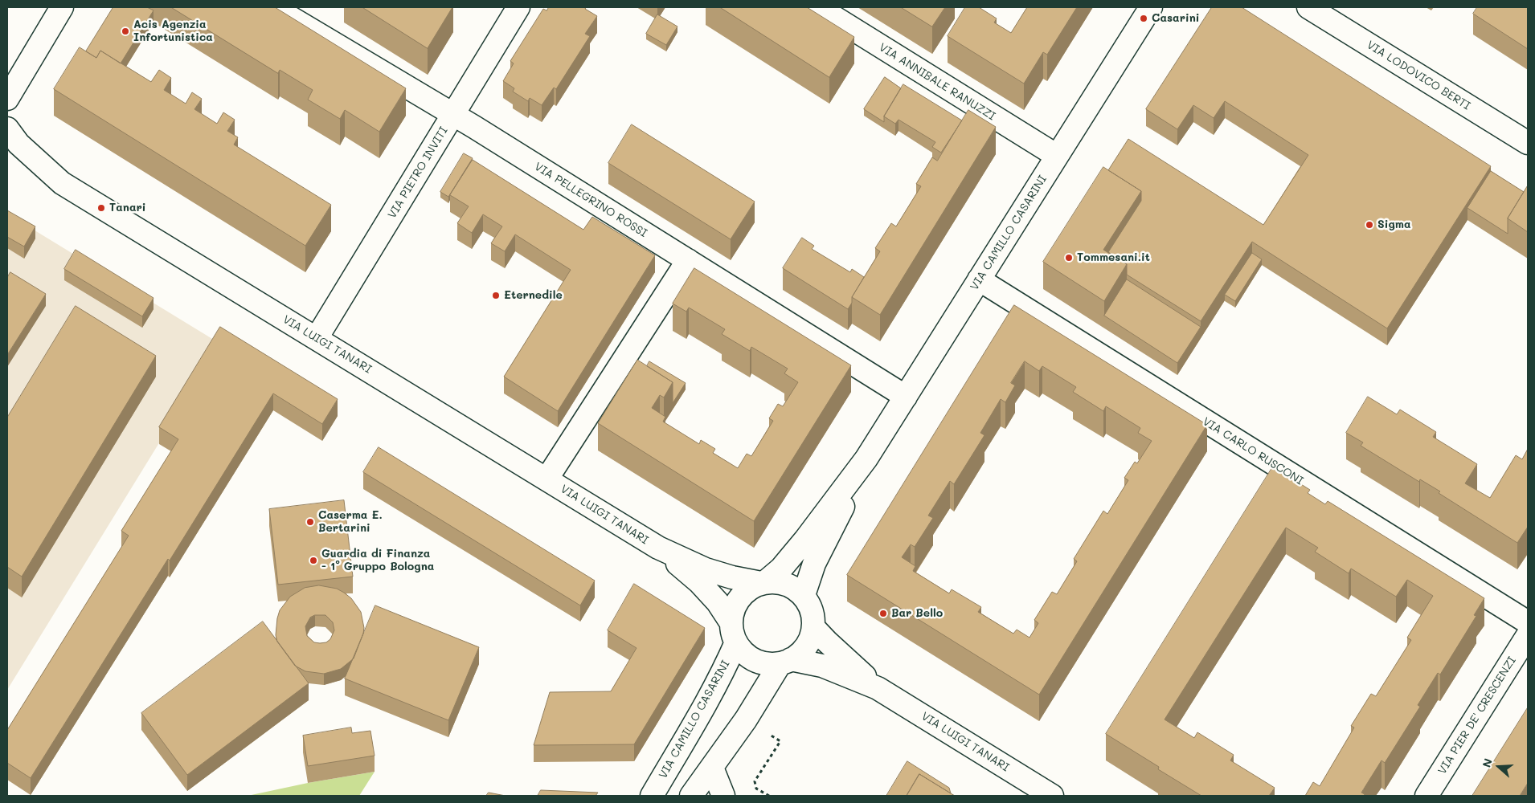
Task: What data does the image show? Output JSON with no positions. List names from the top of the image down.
{
  "streets": {
    "street": [
      "VIA LODOVICO BERTI",
      "VIA ANNIBALE RANUZZI",
      "VIA PIETRO INVITI",
      "VIA PELLEGRINO ROSSI",
      "VIA CAMILLO CASARINI",
      "VIA LUIGI TANARI",
      "VIA CARLO RUSCONI",
      "VIA PIER DE' CRESCENZI"
    ]
  },
  "crossings": [
    ["VIA ANNIBALE RANUZZI", "VIA CAMILLO CASARINI"],
    ["VIA PIETRO INVITI", "VIA PELLEGRINO ROSSI"],
    ["VIA PIETRO INVITI", "VIA LUIGI TANARI"],
    ["VIA PELLEGRINO ROSSI", "VIA CAMILLO CASARINI"],
    ["VIA CAMILLO CASARINI", "VIA LUIGI TANARI"],
    ["VIA CAMILLO CASARINI", "VIA CARLO RUSCONI"]
  ],
  "places": [
    "Casarini",
    "Acis Agenzia Infortunistica",
    "Tanari",
    "Sigma",
    "Tommesani.it",
    "Eternedile",
    "Caserma E. Bertarini",
    "Guardia di Finanza - 1° Gruppo Bologna",
    "Bar Bello"
  ],
  "north": "left"
}
